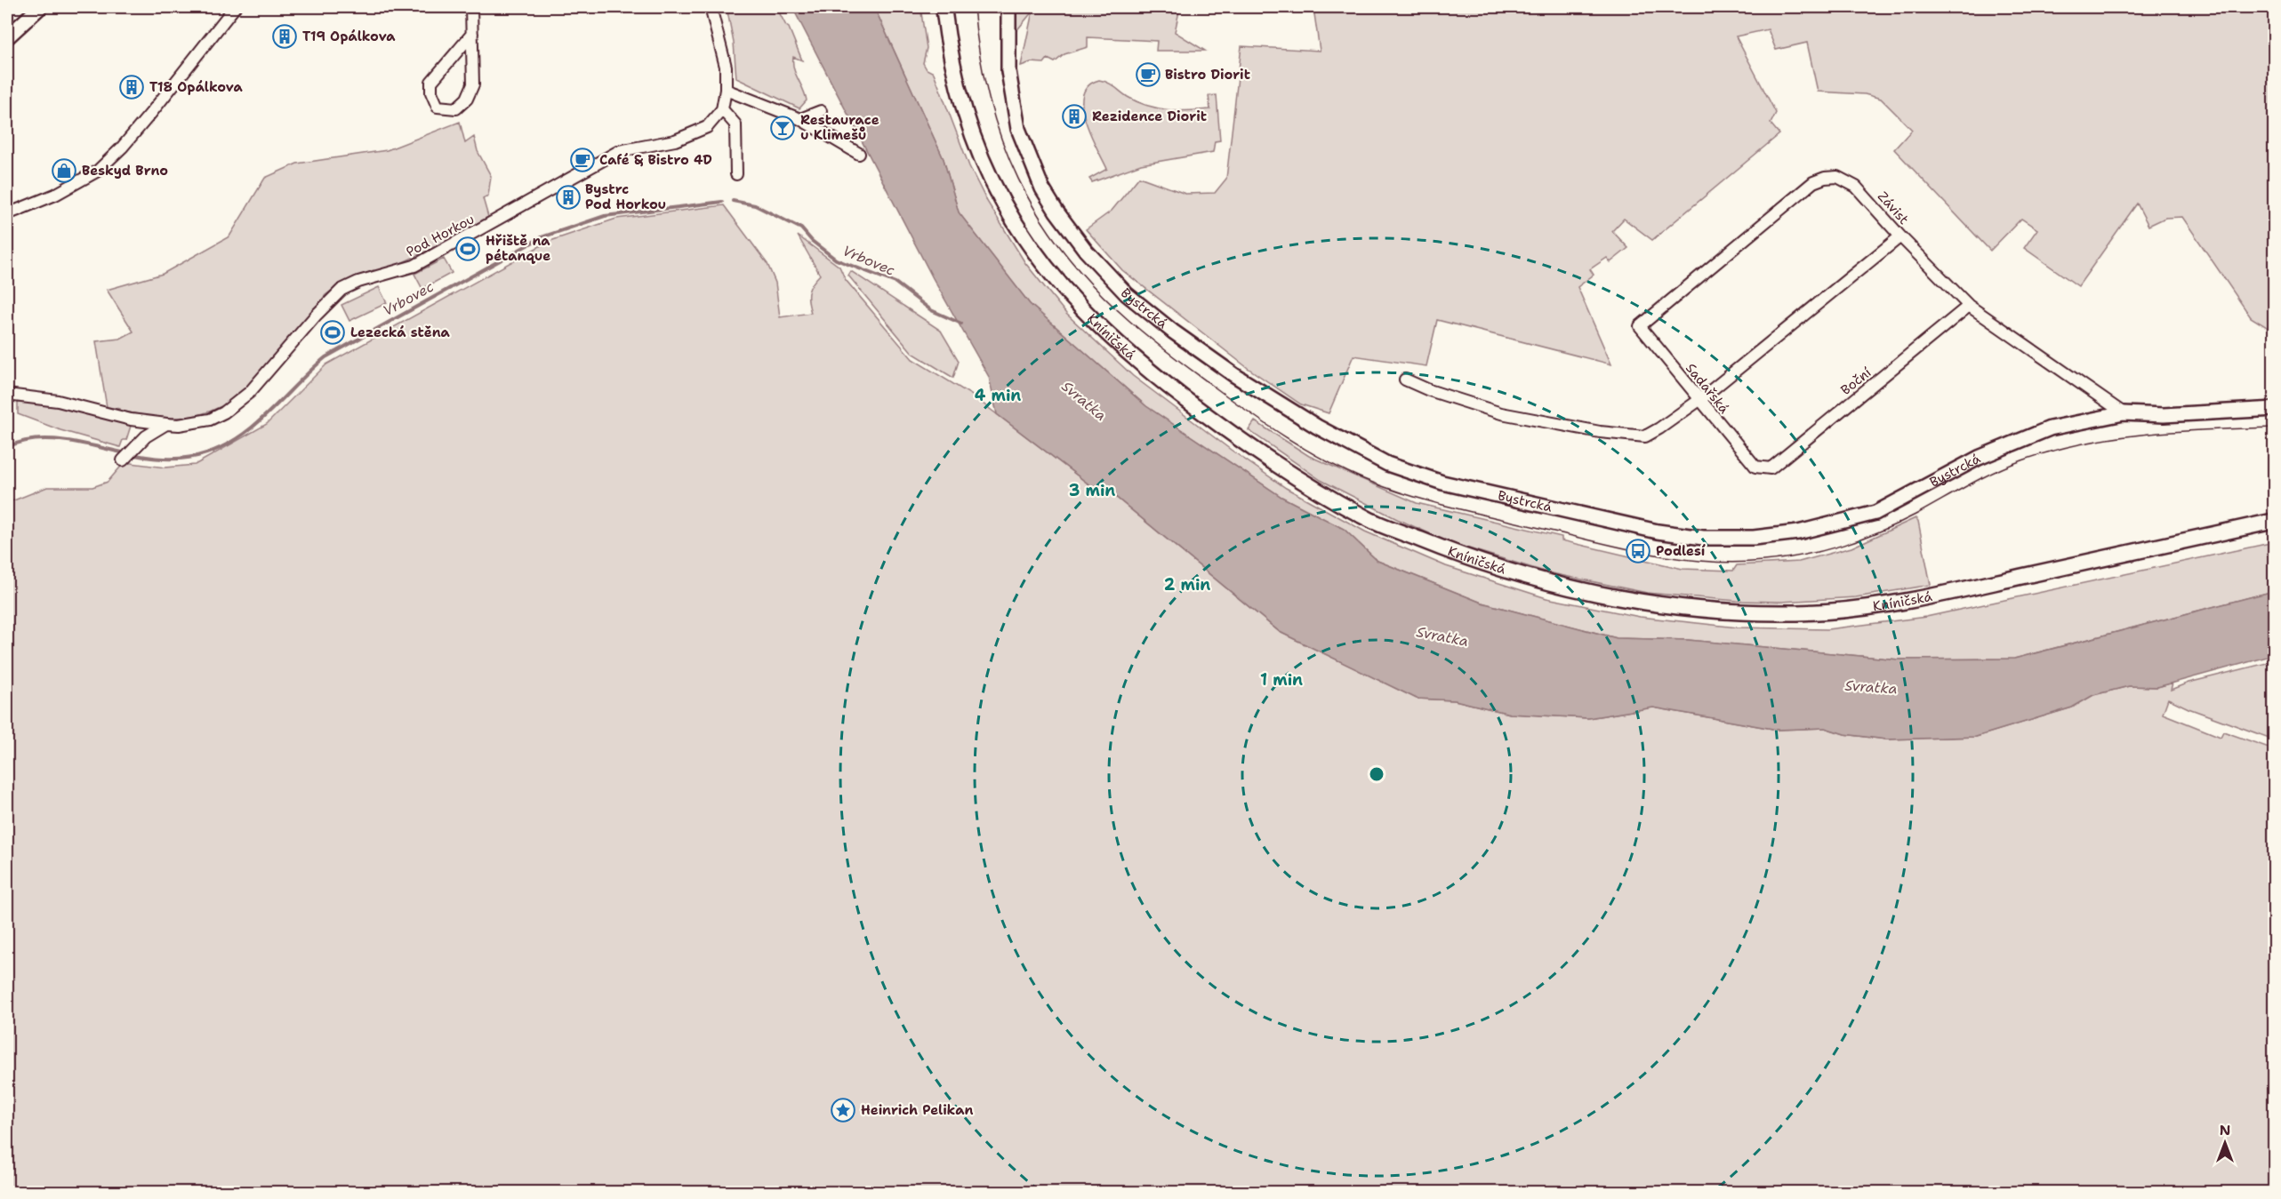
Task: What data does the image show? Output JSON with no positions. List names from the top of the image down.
{
  "streets": {
    "main road": ["Kníničská"],
    "street": [
      "Závist",
      "Pod Horkou",
      "Bystrcká",
      "Boční",
      "Sadařská"
    ]
  },
  "crossings": [
    ["Závist", "Bystrcká"],
    ["Závist", "Boční"],
    ["Závist", "Sadařská"],
    ["Boční", "Sadařská"]
  ],
  "water": ["Vrbovec", "Svratka"],
  "places": {
    "building": [
      "T19 Opálkova",
      "T18 Opálkova",
      "Rezidence Diorit",
      "Bystrc Pod Horkou"
    ],
    "cafe": ["Bistro Diorit", "Café & Bistro 4D"],
    "bar": ["Restaurace u Klimešů"],
    "shop": ["Beskyd Brno"],
    "sports": ["Hřiště na pétanque", "Lezecká stěna"],
    "bus stop": ["Podlesí"],
    "place": ["Heinrich Pelikan"]
  },
  "north": "top",
  "rings": [
    "4 min",
    "3 min",
    "2 min",
    "1 min"
  ]
}
